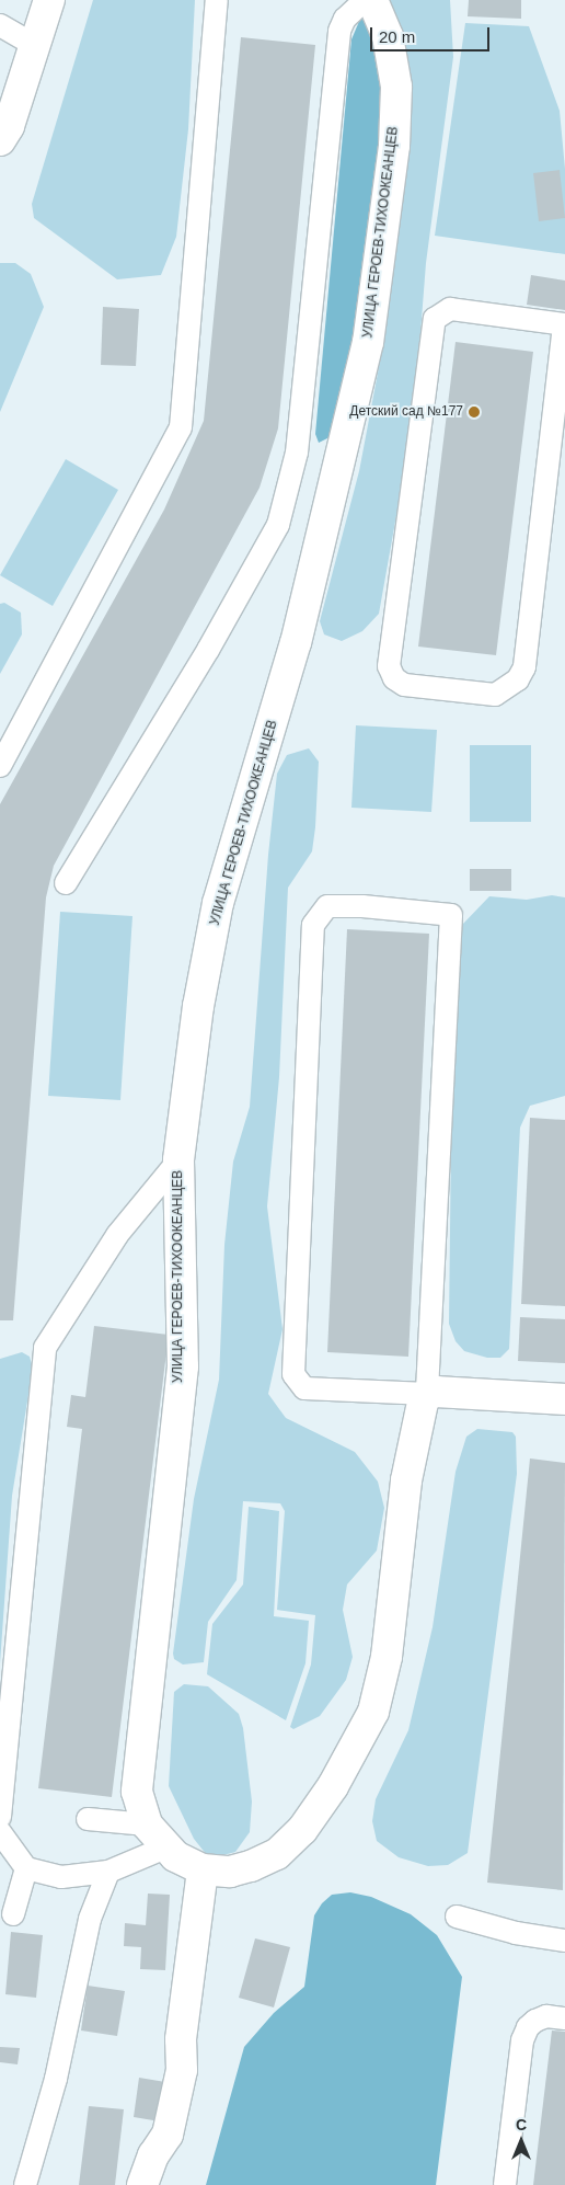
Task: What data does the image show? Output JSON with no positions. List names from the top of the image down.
{
  "streets": {
    "street": ["УЛИЦА ГЕРОЕВ-ТИХООКЕАНЦЕВ"]
  },
  "places": ["Детский сад №177"],
  "scale_bar": "20 m",
  "north": "top"
}
